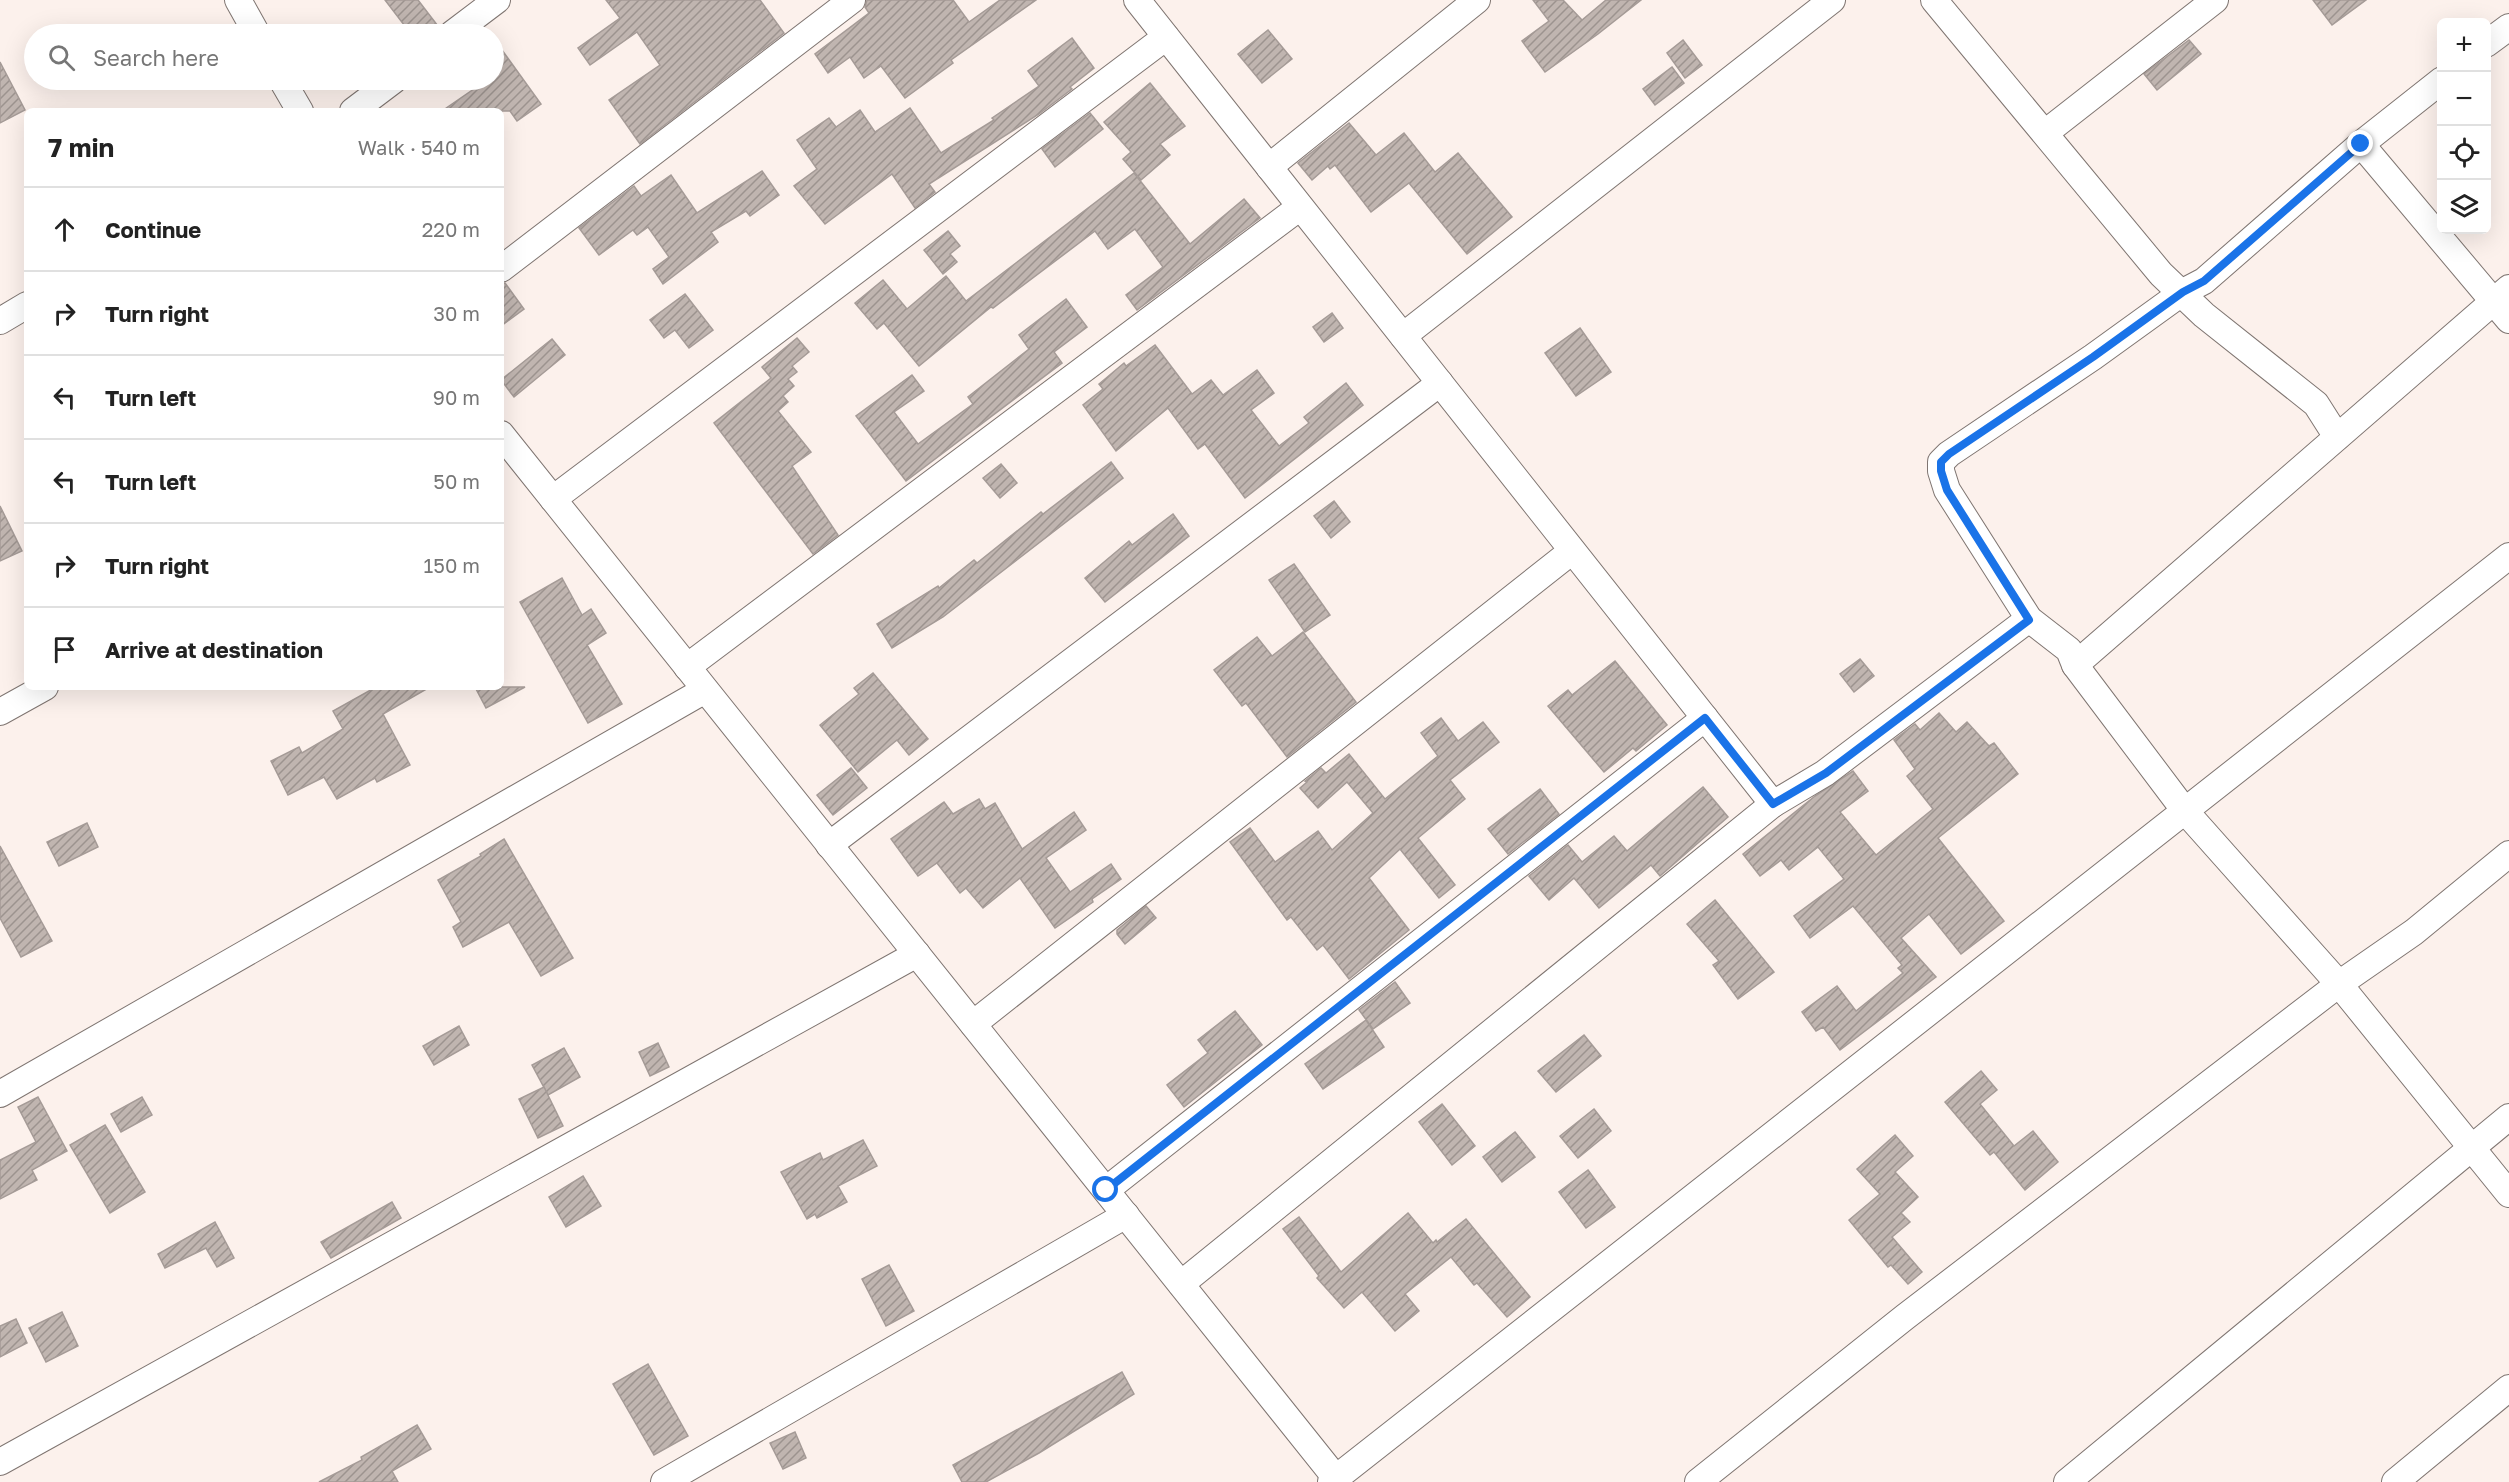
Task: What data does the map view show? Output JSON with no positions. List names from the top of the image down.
{
  "page": {
    "map_buttons": ["+", "−"],
    "search": "Search here",
    "heading": ["7 min", "Walk · 540 m"],
    "list": [
      ["Continue", "220 m"],
      ["Turn right", "30 m"],
      ["Turn left", "90 m"],
      ["Turn left", "50 m"],
      ["Turn right", "150 m"],
      "Arrive at destination"
    ]
  }
}
